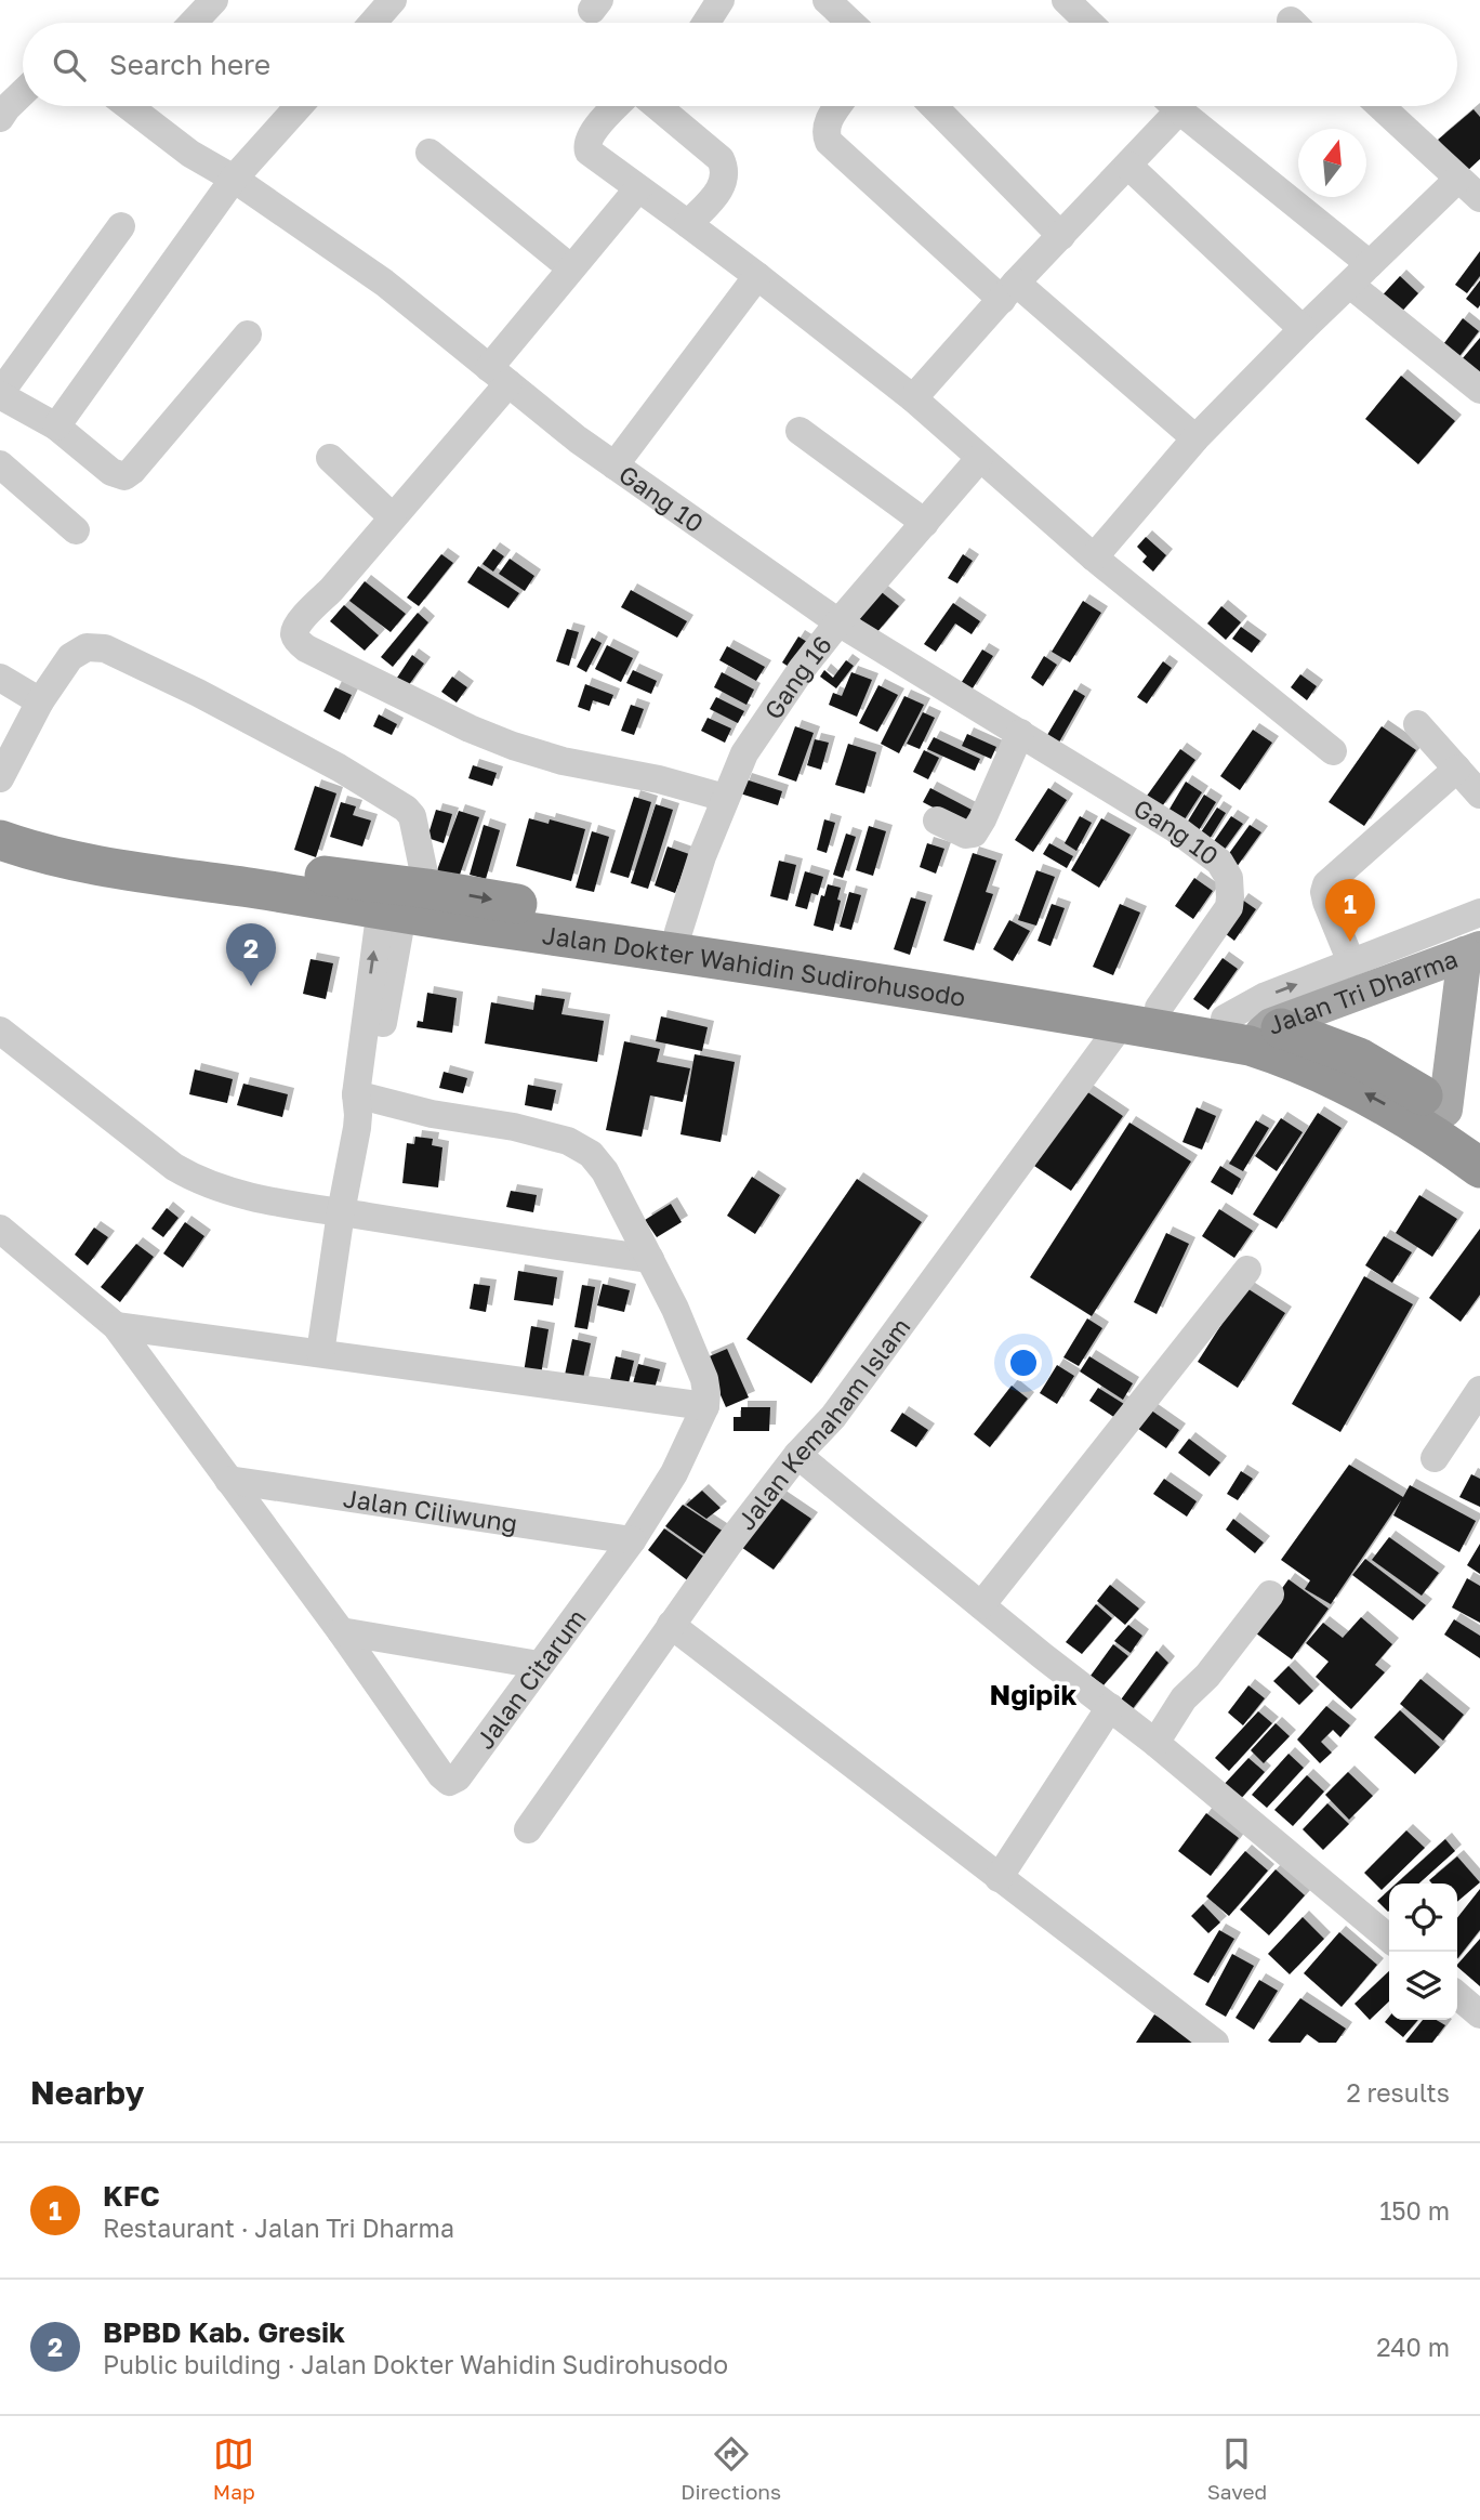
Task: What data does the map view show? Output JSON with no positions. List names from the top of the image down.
{
  "streets": {
    "highway": ["Jalan Dokter Wahidin Sudirohusodo"],
    "main road": ["Jalan Tri Dharma"],
    "street": [
      "Gang 10",
      "Gang 16",
      "Jalan Kemaham Islam",
      "Jalan Ciliwung",
      "Jalan Citarum"
    ]
  },
  "crossings": [
    ["Gang 10", "Gang 16"],
    ["Gang 10", "Jalan Dokter Wahidin Sudirohusodo"],
    ["Gang 10", "Jalan Kemaham Islam"],
    ["Gang 16", "Jalan Dokter Wahidin Sudirohusodo"],
    ["Jalan Dokter Wahidin Sudirohusodo", "Jalan Tri Dharma"],
    ["Jalan Dokter Wahidin Sudirohusodo", "Jalan Kemaham Islam"],
    ["Jalan Ciliwung", "Jalan Citarum"]
  ],
  "districts": ["Ngipik"],
  "north": "top",
  "page": {
    "search": "Search here",
    "pins": ["1", "2"],
    "heading": ["Nearby", "2 results"],
    "list": [
      {
        "mark": "1",
        "name": "KFC",
        "note": "Restaurant · Jalan Tri Dharma",
        "value": "150 m"
      },
      {
        "mark": "2",
        "name": "BPBD Kab. Gresik",
        "note": "Public building · Jalan Dokter Wahidin Sudirohusodo",
        "value": "240 m"
      }
    ],
    "nav": ["Map", "Directions", "Saved"]
  }
}
